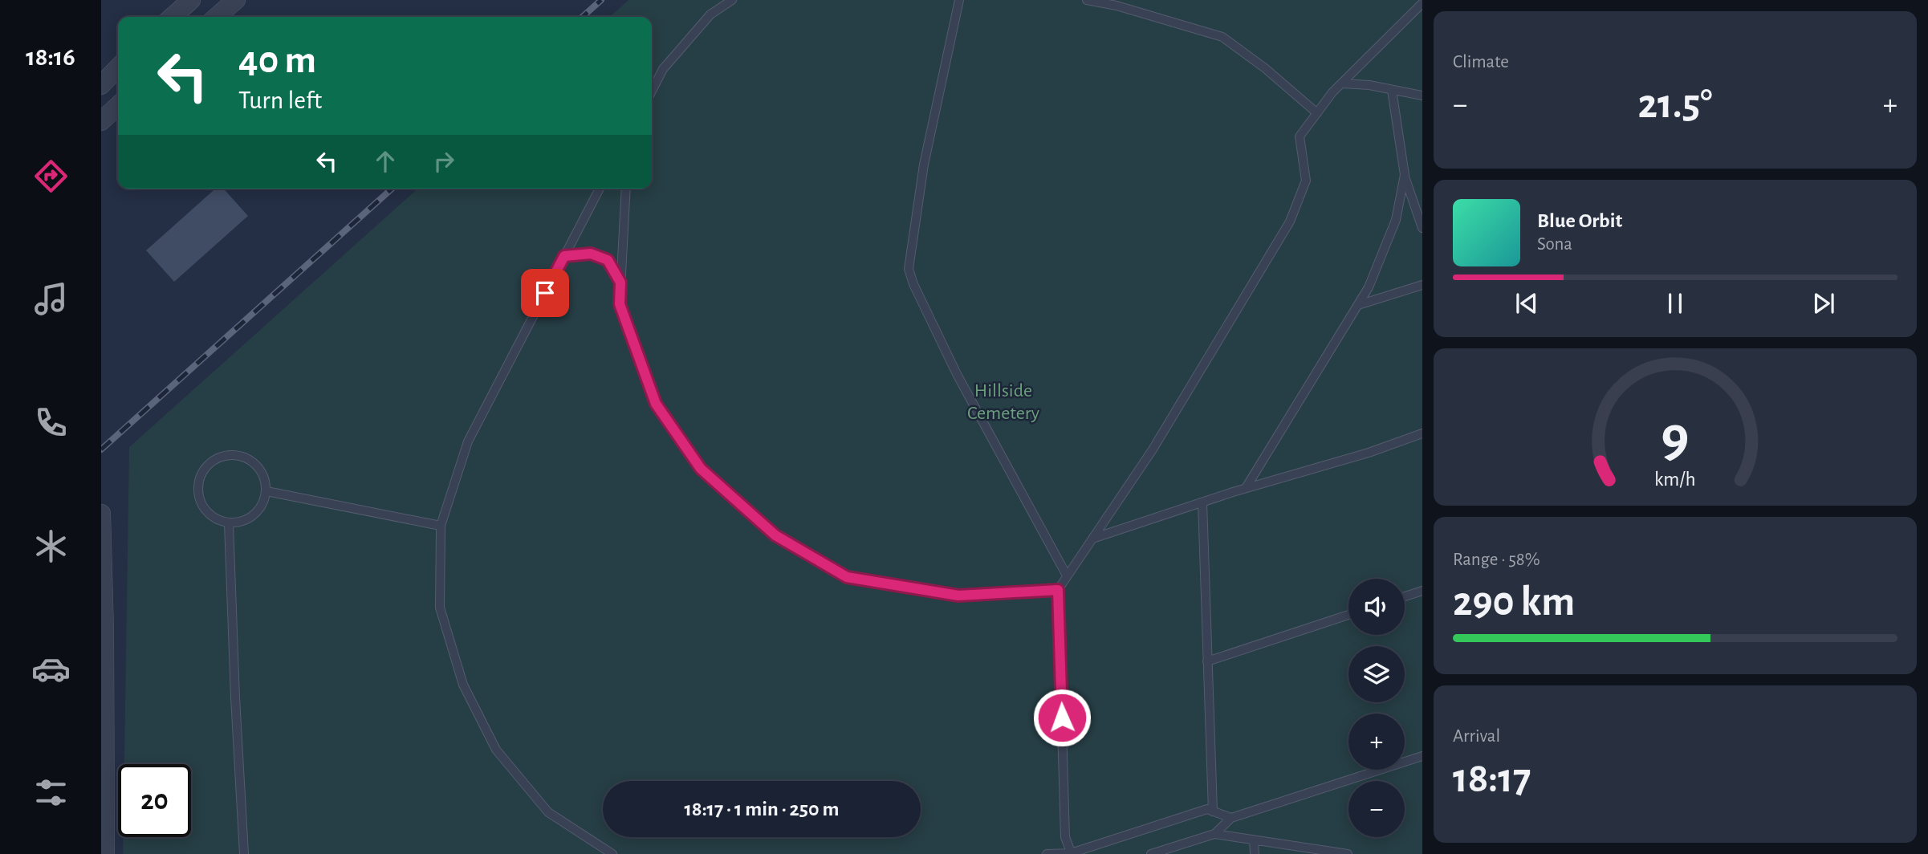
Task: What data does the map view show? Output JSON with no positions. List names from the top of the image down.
{
  "parks": ["Hillside Cemetery"],
  "page": {
    "tabs": "18:16",
    "tile": [
      "Climate",
      ["Range · 58%", "290 km"],
      ["Arrival", "18:17"]
    ],
    "turn": ["40 m", "Turn left"],
    "heat": ["−", "21.5°", "+"],
    "song": ["Blue Orbit", "Sona"],
    "map_buttons": ["+", "−"],
    "limit": "20",
    "trip": "18:17 · 1 min · 250 m",
    "gauge": ["9", "km/h"]
  }
}
